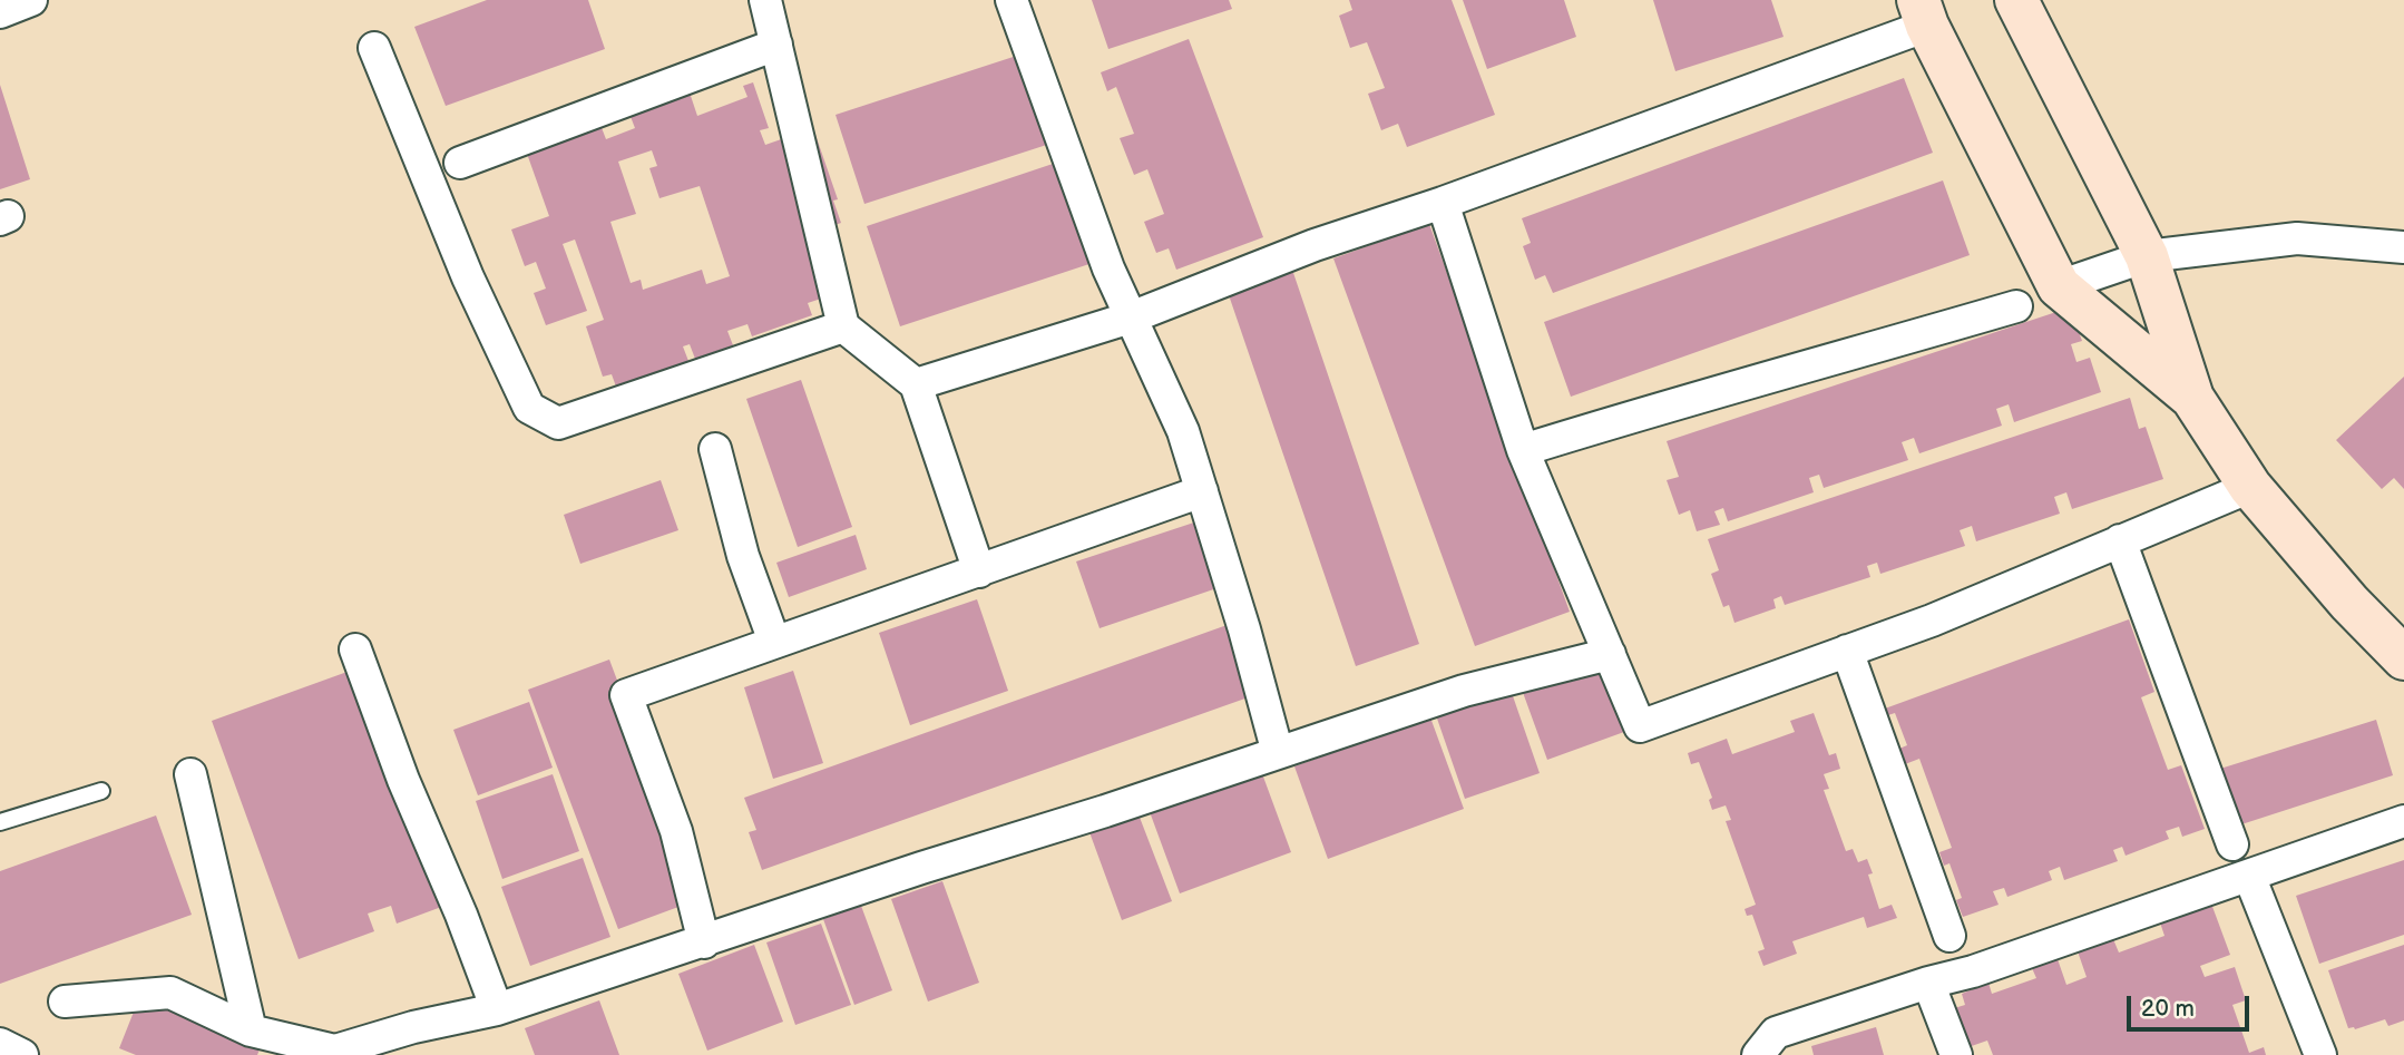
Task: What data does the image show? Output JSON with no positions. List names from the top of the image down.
{
  "scale_bar": "20 m"
}
